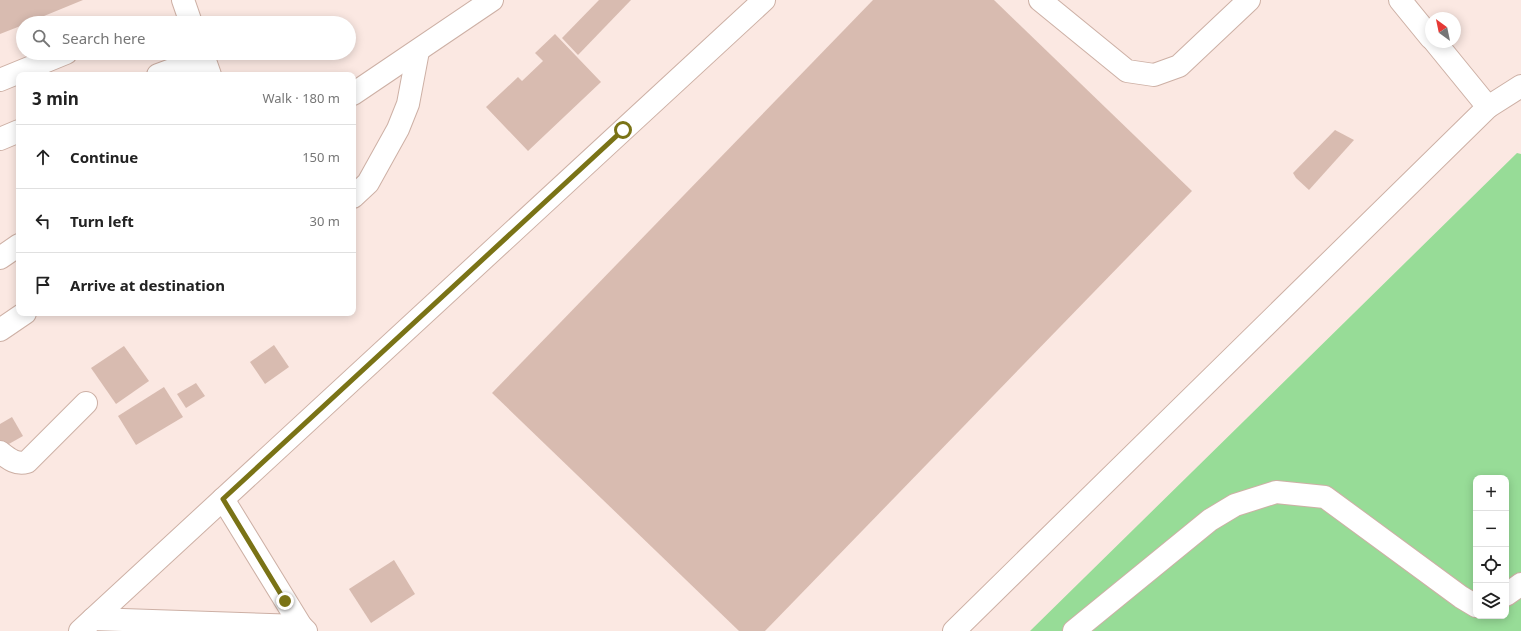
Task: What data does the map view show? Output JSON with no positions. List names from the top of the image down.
{
  "north": "top left",
  "page": {
    "search": "Search here",
    "heading": ["3 min", "Walk · 180 m"],
    "list": [
      ["Continue", "150 m"],
      ["Turn left", "30 m"],
      "Arrive at destination"
    ],
    "map_buttons": ["+", "−"]
  }
}
